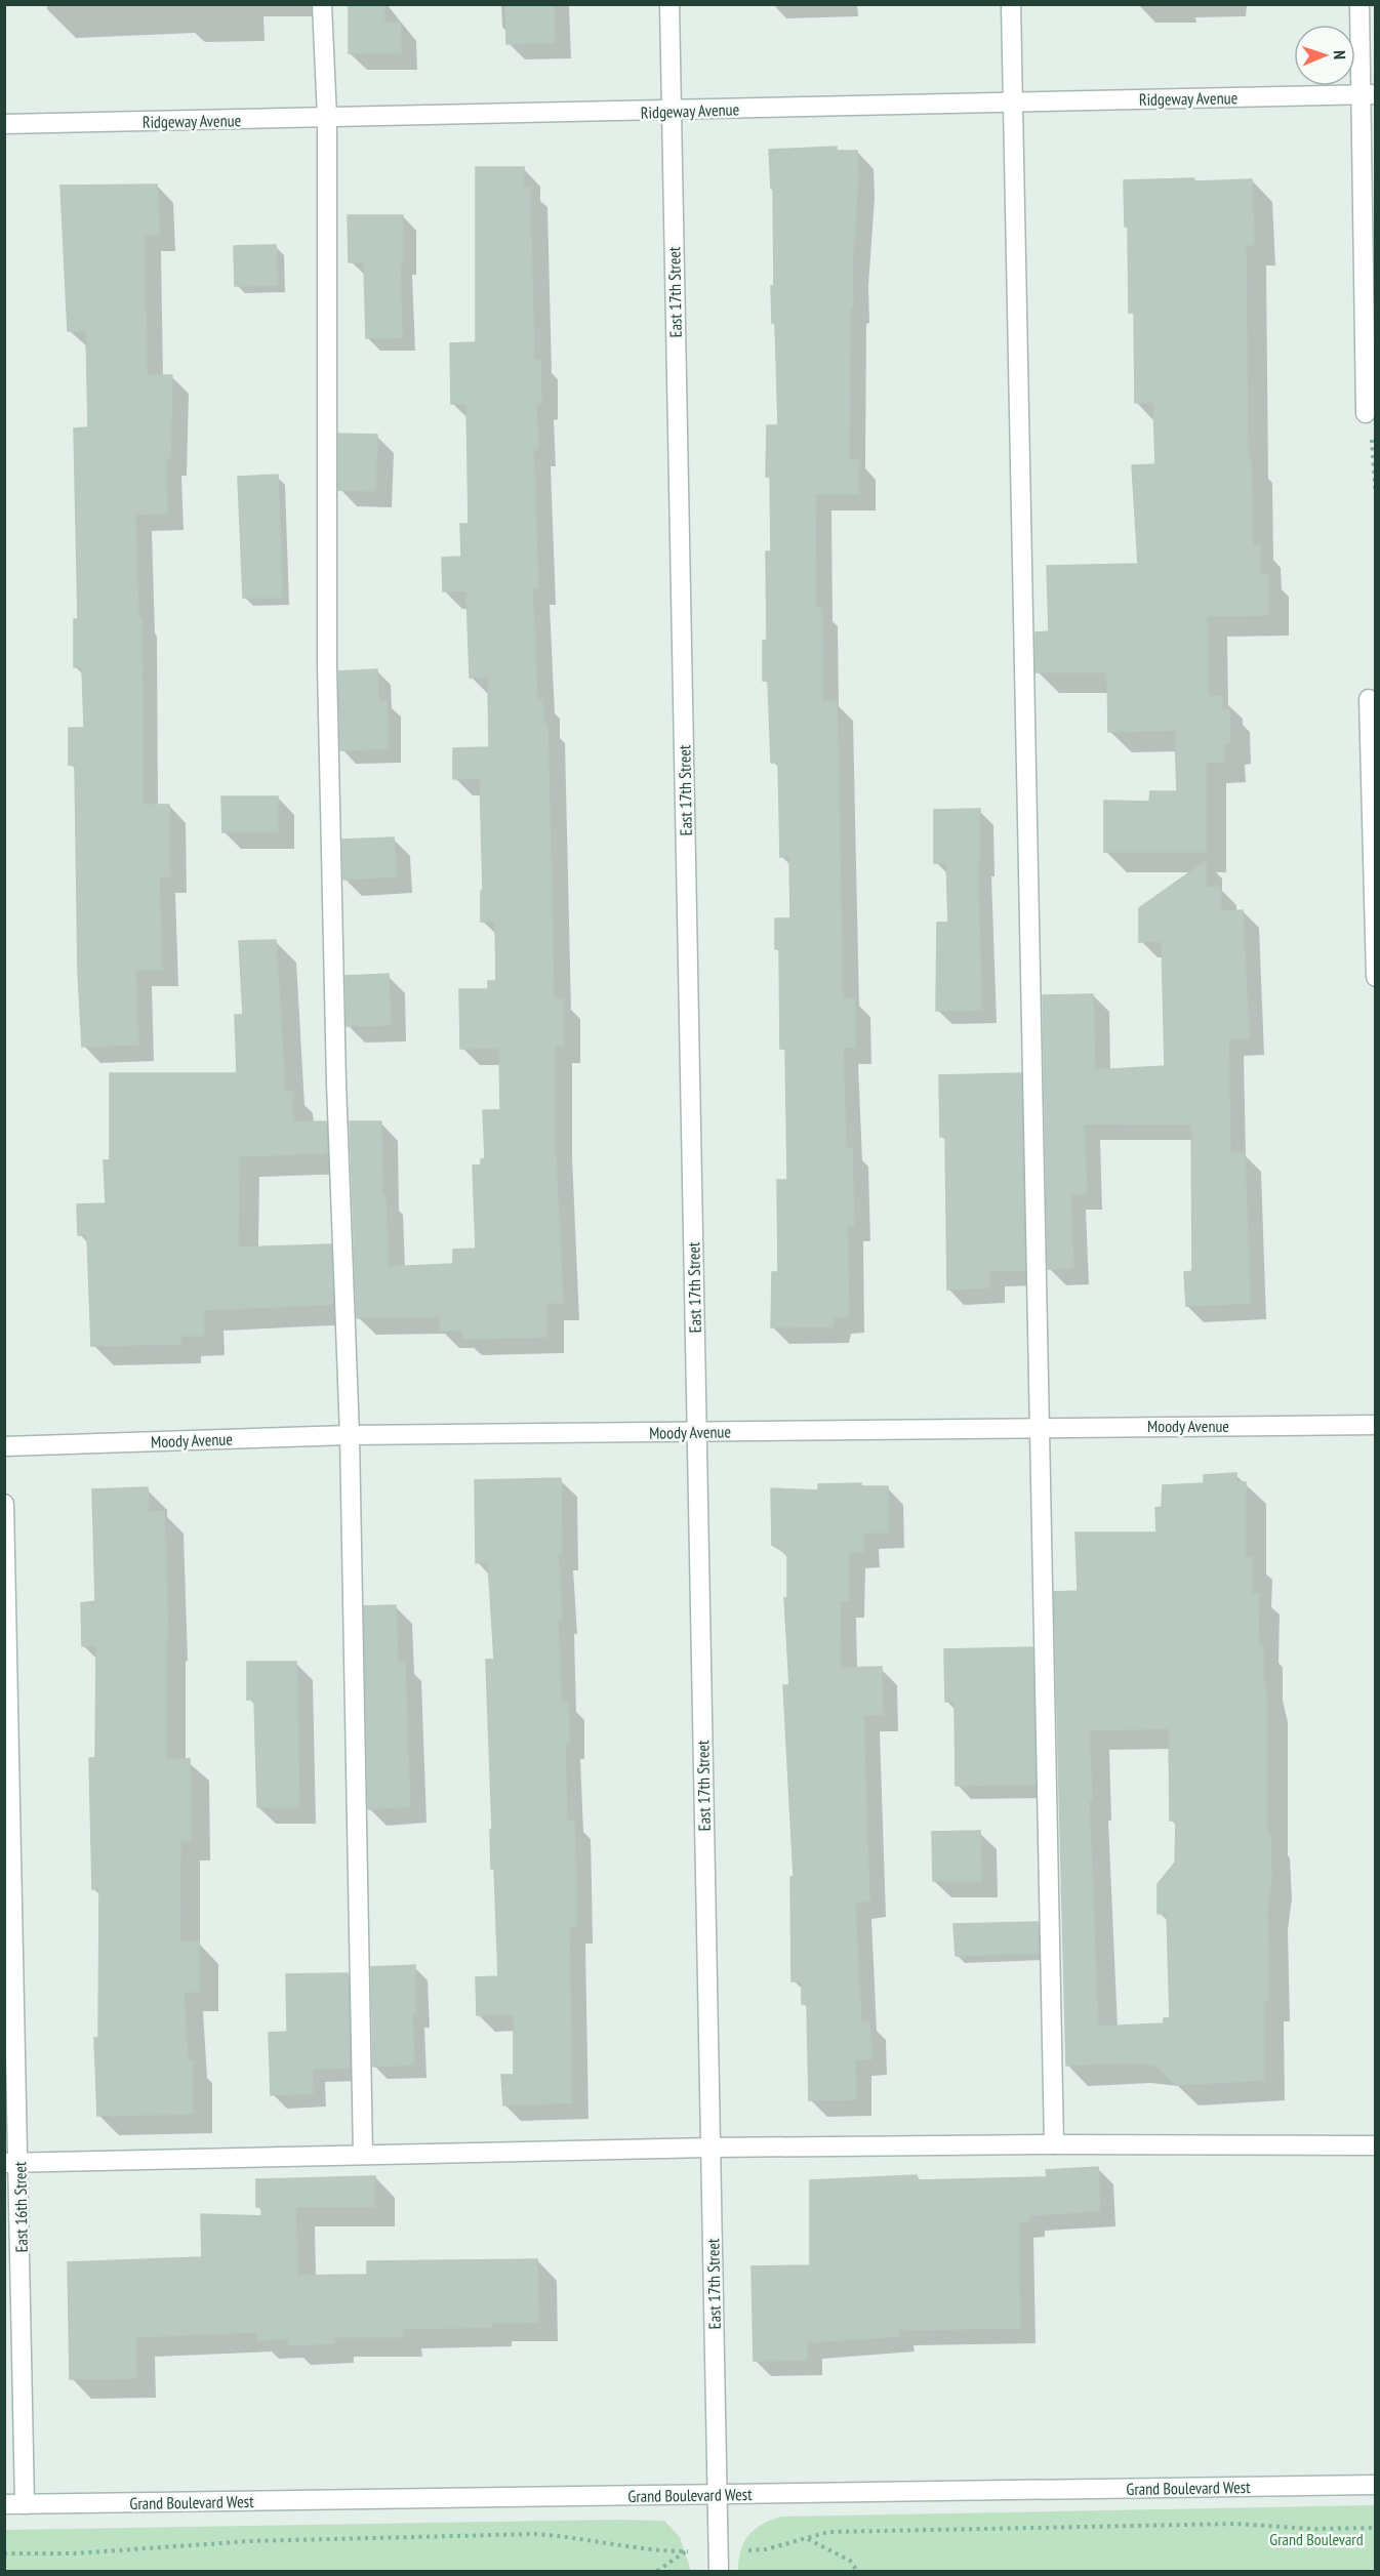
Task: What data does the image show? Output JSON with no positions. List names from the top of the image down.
{
  "streets": {
    "street": [
      "Ridgeway Avenue",
      "East 17th Street",
      "Moody Avenue",
      "East 16th Street",
      "Grand Boulevard West"
    ]
  },
  "crossings": [
    ["Ridgeway Avenue", "East 17th Street"],
    ["East 17th Street", "Moody Avenue"],
    ["East 17th Street", "Grand Boulevard West"],
    ["East 16th Street", "Grand Boulevard West"]
  ],
  "parks": ["Grand Boulevard"],
  "north": "right"
}
